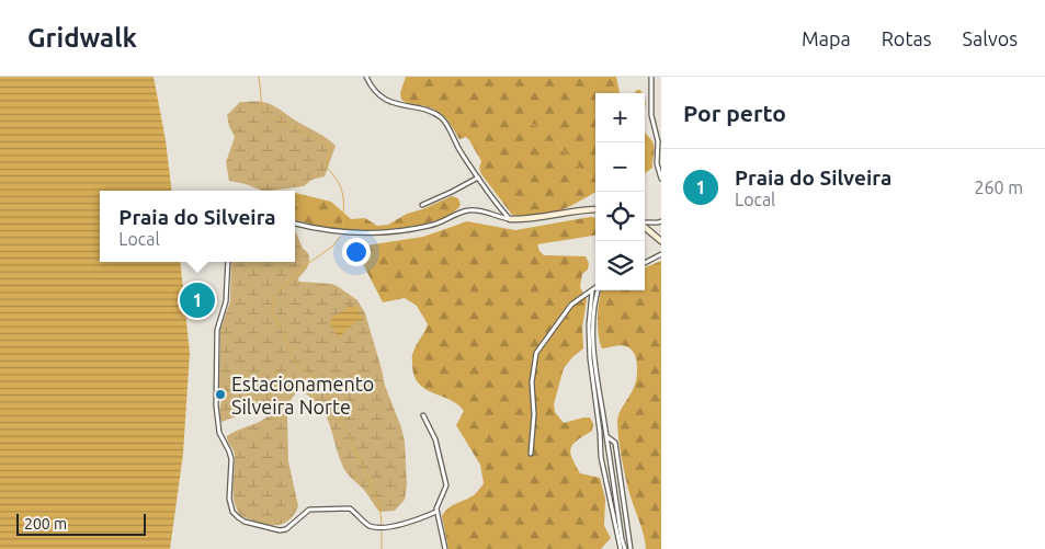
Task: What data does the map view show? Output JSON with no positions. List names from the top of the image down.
{
  "places": ["Estacionamento Silveira Norte"],
  "scale_bar": "200 m",
  "page": {
    "header": "Gridwalk",
    "nav": ["Mapa", "Rotas", "Salvos"],
    "heading": "Por perto",
    "map_buttons": ["+", "−"],
    "list": [
      {
        "mark": "1",
        "name": "Praia do Silveira",
        "note": "Local",
        "value": "260 m"
      }
    ],
    "popup": ["Praia do Silveira", "Local"],
    "pins": "1",
    "scale": "200 m"
  }
}
